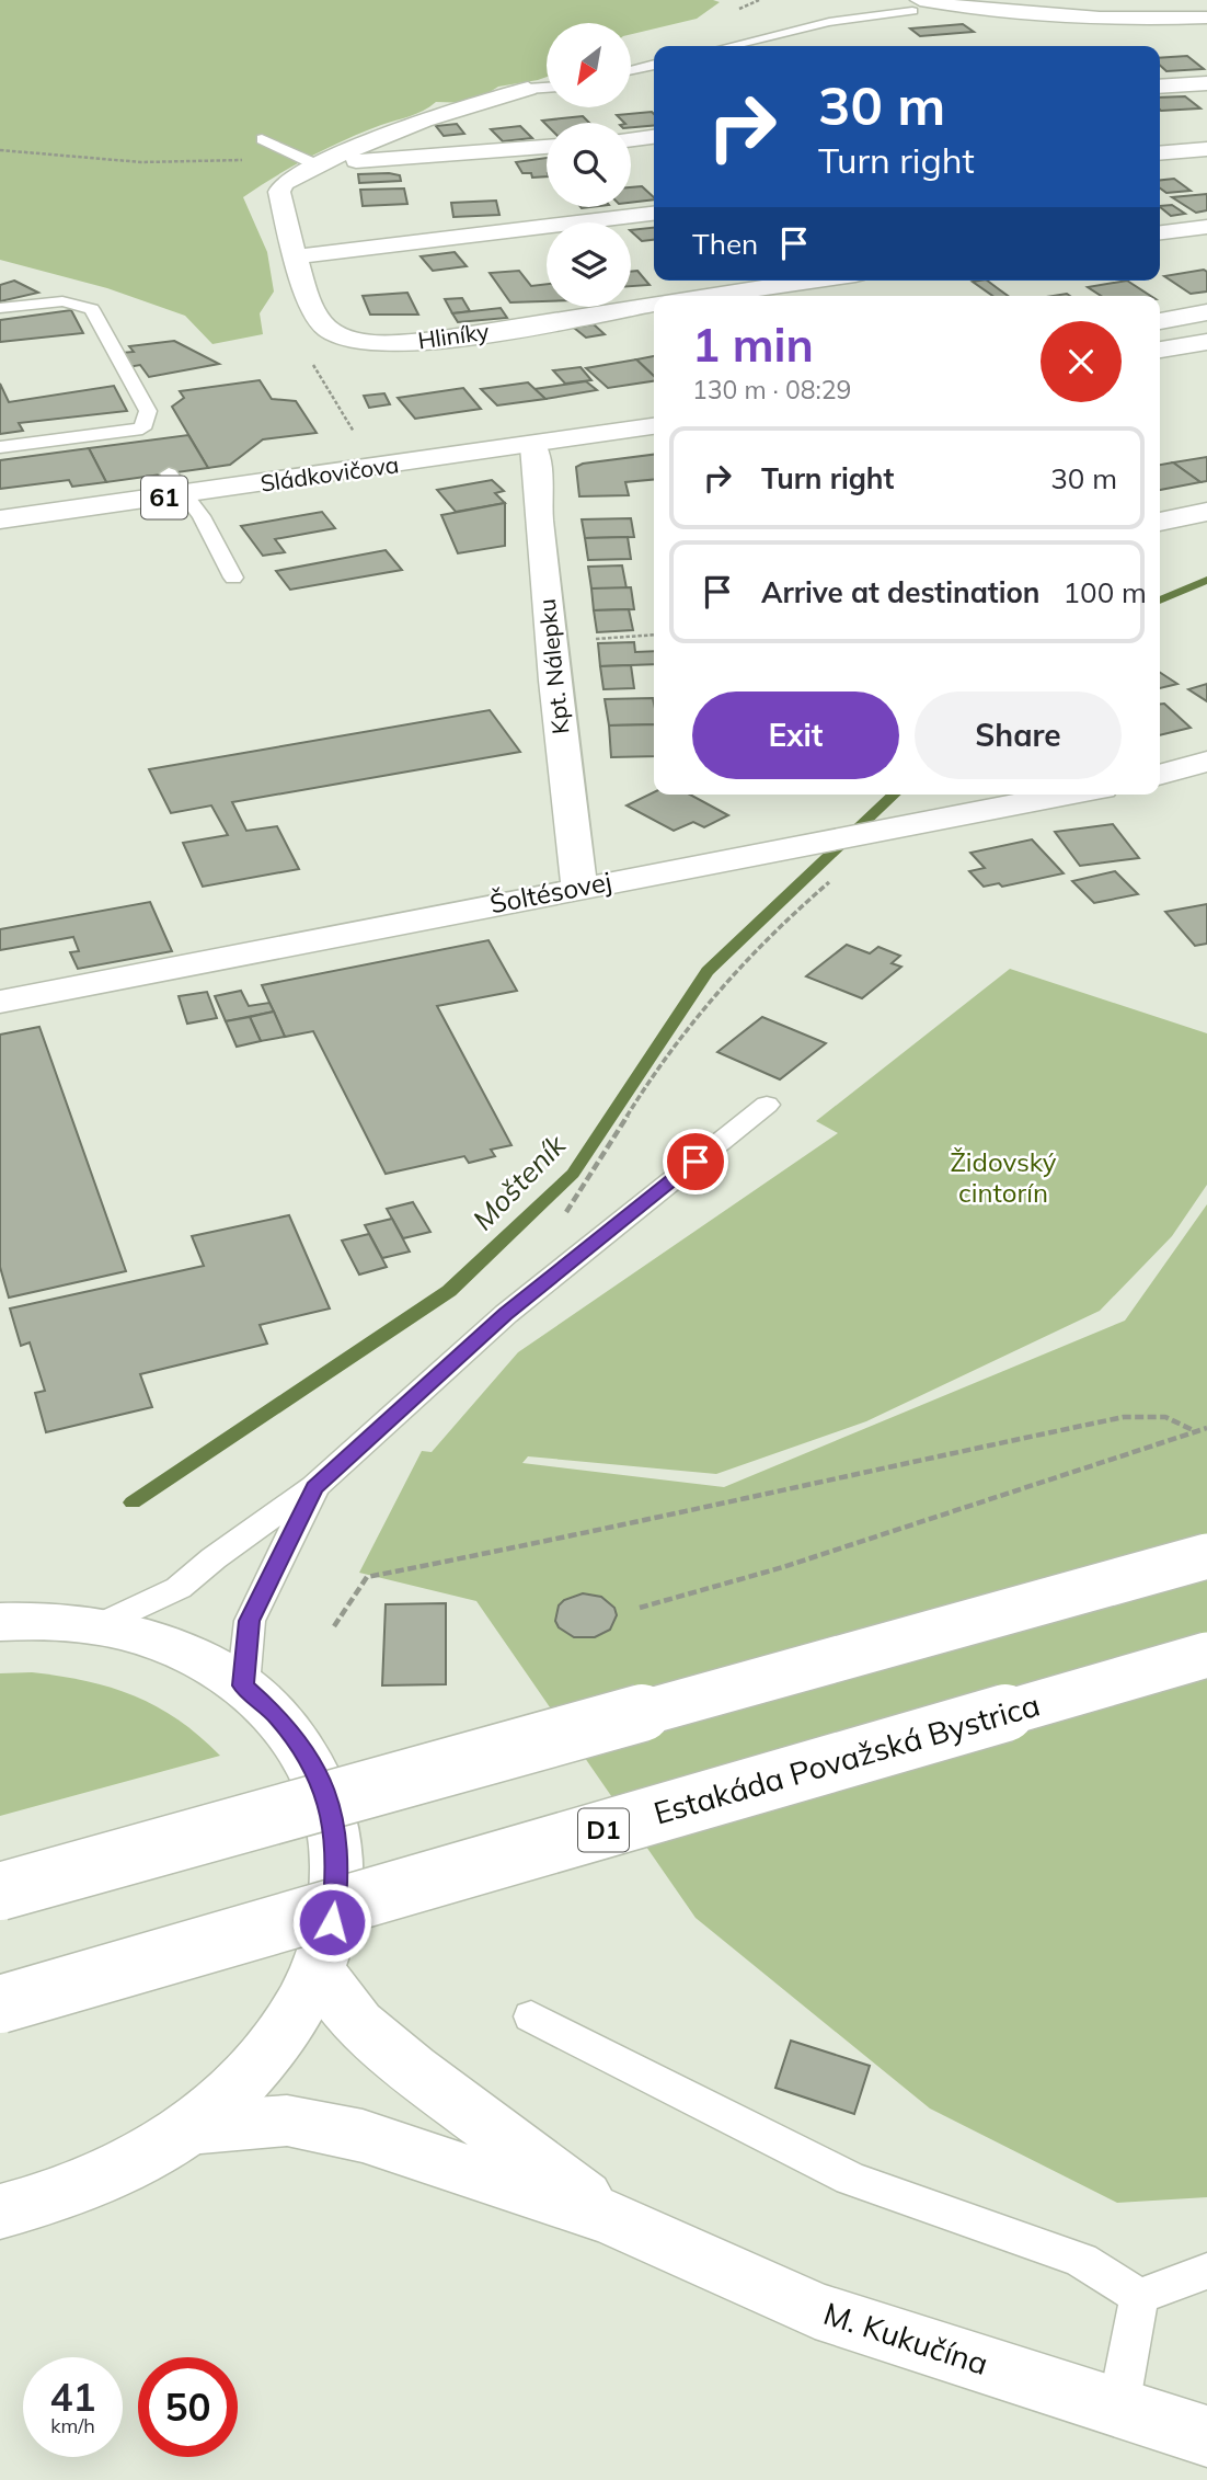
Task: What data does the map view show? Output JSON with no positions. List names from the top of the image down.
{
  "streets": {
    "main road": [
      "Hliníky",
      "Sládkovičova",
      "61",
      "Kpt. Nálepku",
      "Šoltésovej",
      "Estakáda Považská Bystrica",
      "D1",
      "M. Kukučína"
    ]
  },
  "crossings": [
    ["Sládkovičova", "Kpt. Nálepku"],
    ["Kpt. Nálepku", "Šoltésovej"]
  ],
  "water": ["Mošteník"],
  "parks": ["Židovský cintorín"],
  "north": "bottom left",
  "page": {
    "turn": ["30 m", "Turn right"],
    "then": "Then",
    "heading": ["1 min", "130 m · 08:29"],
    "list": [
      {
        "name": "Turn right",
        "value": "30 m"
      },
      {
        "name": "Arrive at destination",
        "value": "100 m"
      }
    ],
    "buttons": ["Exit", "Share"],
    "speed": "41 km/h",
    "limit": "50"
  }
}
